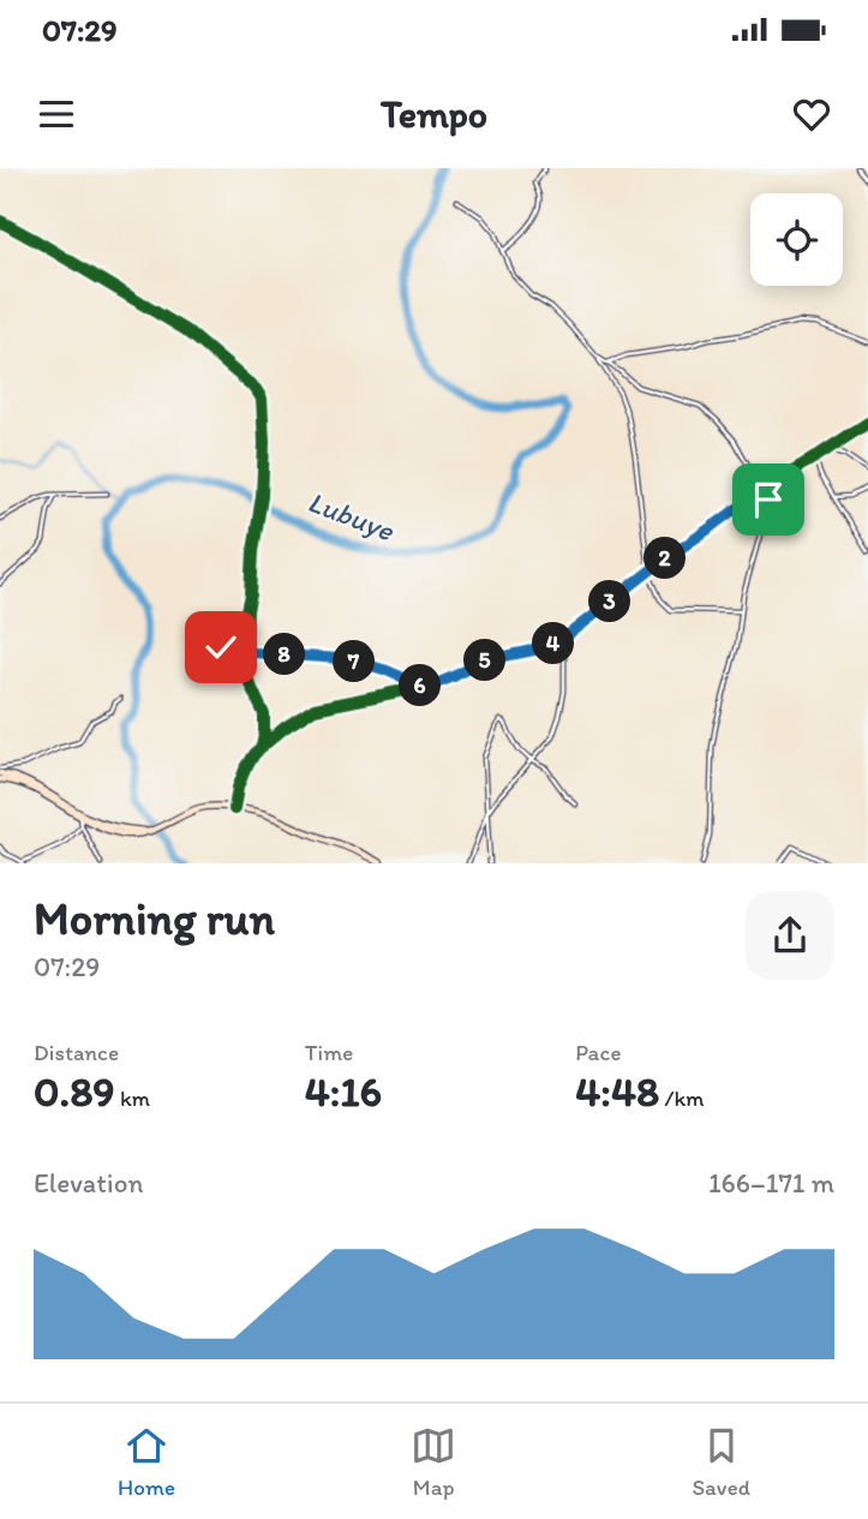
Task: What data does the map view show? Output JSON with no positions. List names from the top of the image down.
{
  "water": ["Lubuye"],
  "page": {
    "status": "07:29",
    "header": "Tempo",
    "pins": [
      "2",
      "3",
      "4",
      "8",
      "5",
      "7",
      "6"
    ],
    "heading": ["Morning run", "07:29"],
    "stats": [
      ["Distance", "0.89 km"],
      ["Time", "4:16"],
      ["Pace", "4:48 /km"]
    ],
    "chart": ["Elevation", "166–171 m"],
    "tabs": ["Home", "Map", "Saved"]
  }
}
